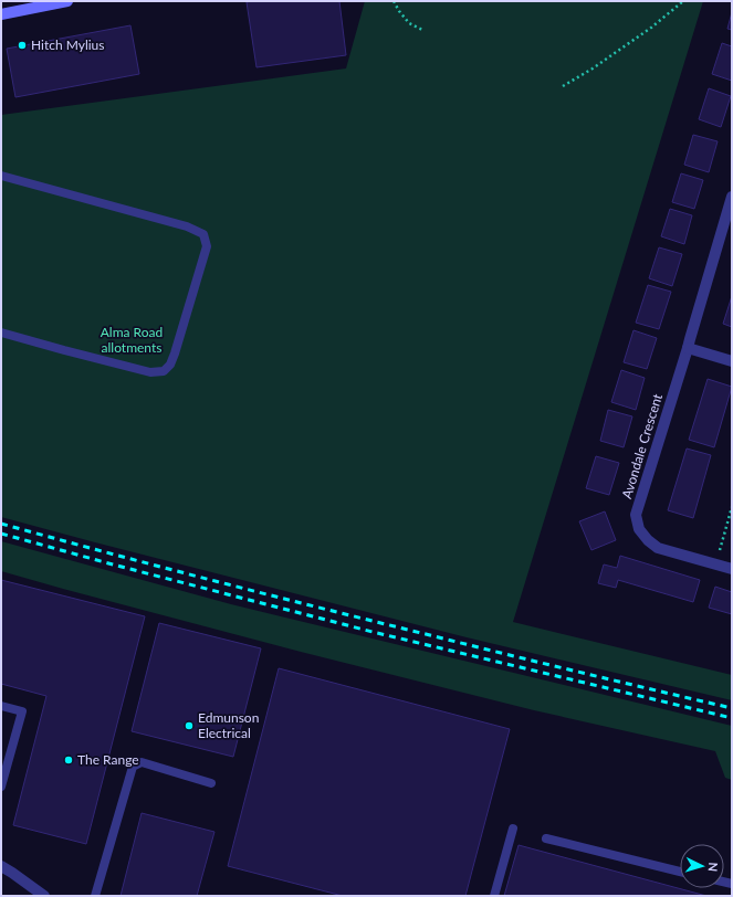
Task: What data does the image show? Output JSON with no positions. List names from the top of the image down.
{
  "streets": {
    "street": ["Avondale Crescent"]
  },
  "parks": ["Alma Road allotments"],
  "places": ["Hitch Mylius", "Edmunson Electrical", "The Range"],
  "north": "right"
}
